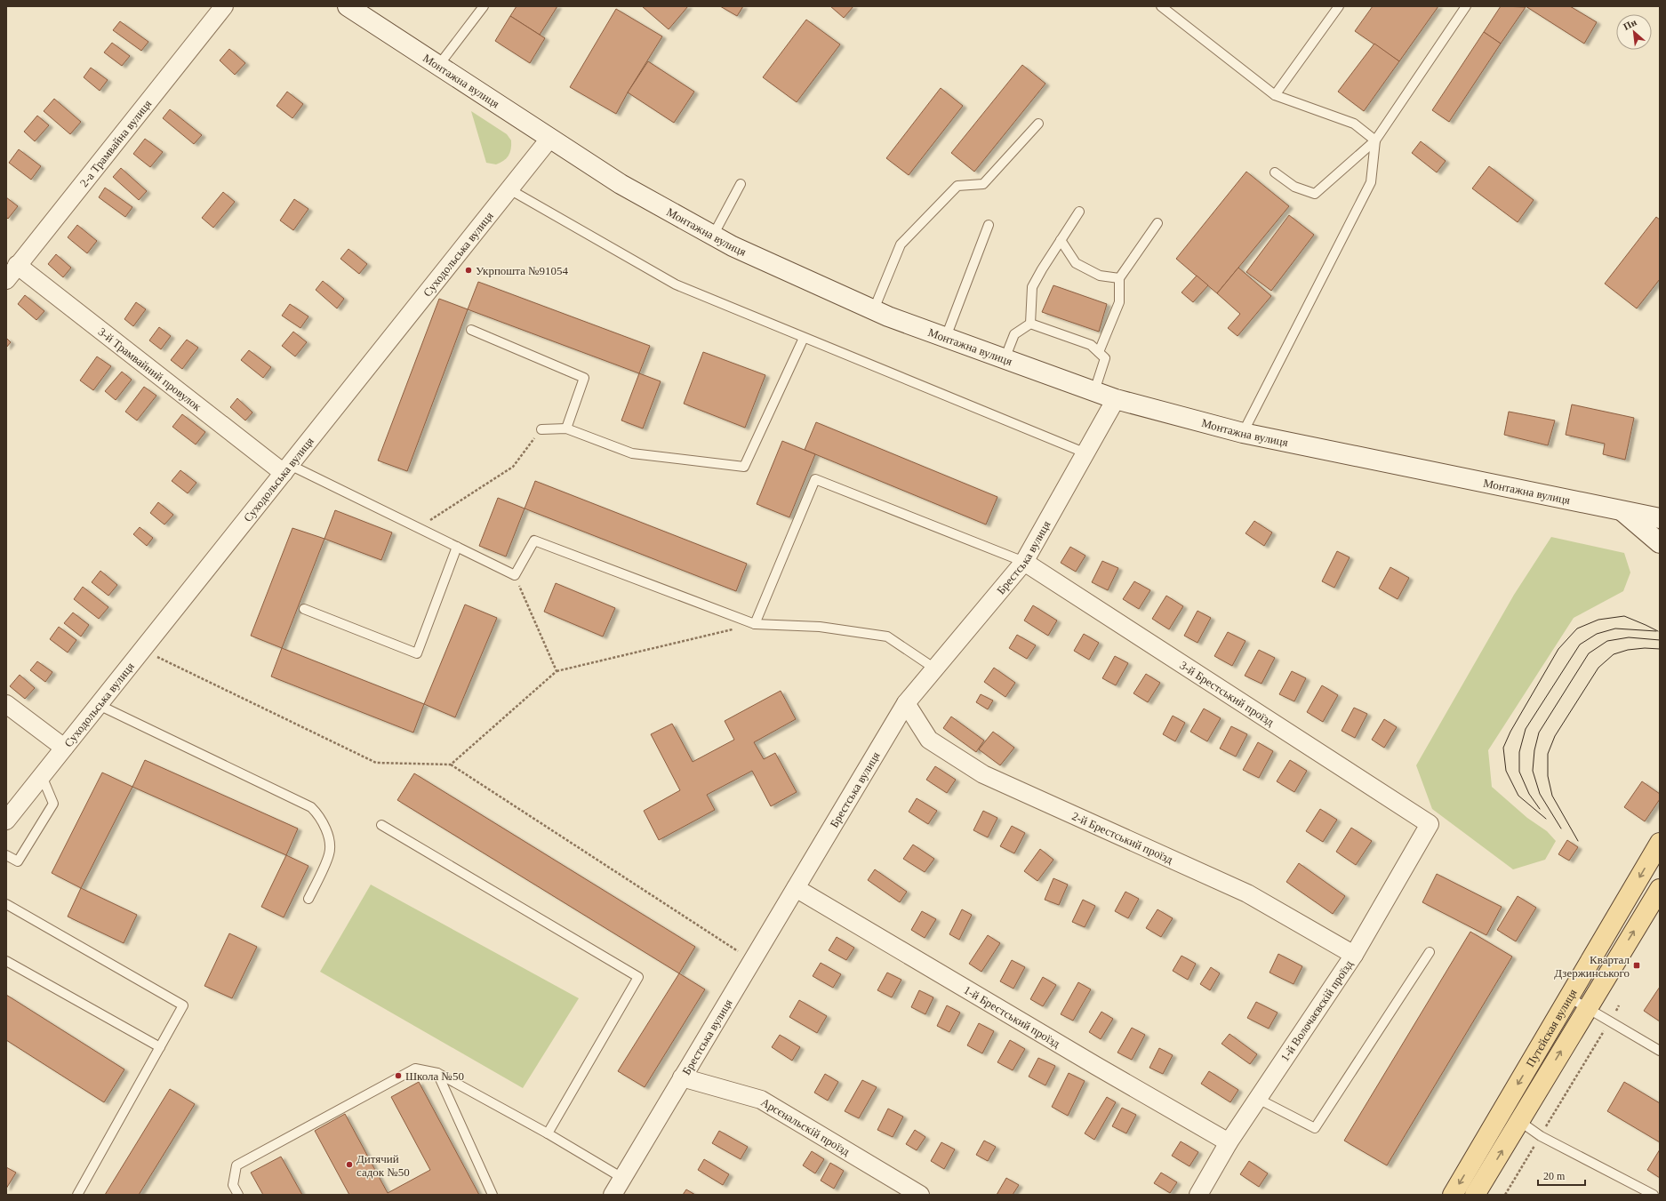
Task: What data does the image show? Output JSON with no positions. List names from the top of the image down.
{
  "streets": {
    "main road": ["Путєйская вулиця"],
    "street": [
      "Монтажна вулиця",
      "2-а Трамвайна вулиця",
      "Суходольська вулиця",
      "3-й Трамвайний провулок",
      "Брестська вулиця",
      "3-й Брестський проїзд",
      "2-й Брестський проїзд",
      "1-й Волочаєвскій проїзд",
      "1-й Брестський проїзд",
      "Арсєнальскій проїзд"
    ]
  },
  "crossings": [
    ["Монтажна вулиця", "Суходольська вулиця"],
    ["Монтажна вулиця", "Брестська вулиця"],
    ["2-а Трамвайна вулиця", "3-й Трамвайний провулок"],
    ["Суходольська вулиця", "3-й Трамвайний провулок"],
    ["Брестська вулиця", "3-й Брестський проїзд"],
    ["Брестська вулиця", "2-й Брестський проїзд"],
    ["Брестська вулиця", "1-й Брестський проїзд"],
    ["Брестська вулиця", "Арсєнальскій проїзд"],
    ["3-й Брестський проїзд", "1-й Волочаєвскій проїзд"],
    ["2-й Брестський проїзд", "1-й Волочаєвскій проїзд"],
    ["1-й Волочаєвскій проїзд", "1-й Брестський проїзд"]
  ],
  "places": {
    "other": ["Укрпошта №91054", "Школа №50", "Дитячий садок №50"],
    "transit": ["Квартал Дзержинського"]
  },
  "scale_bar": "20 m",
  "north": "top left"
}
